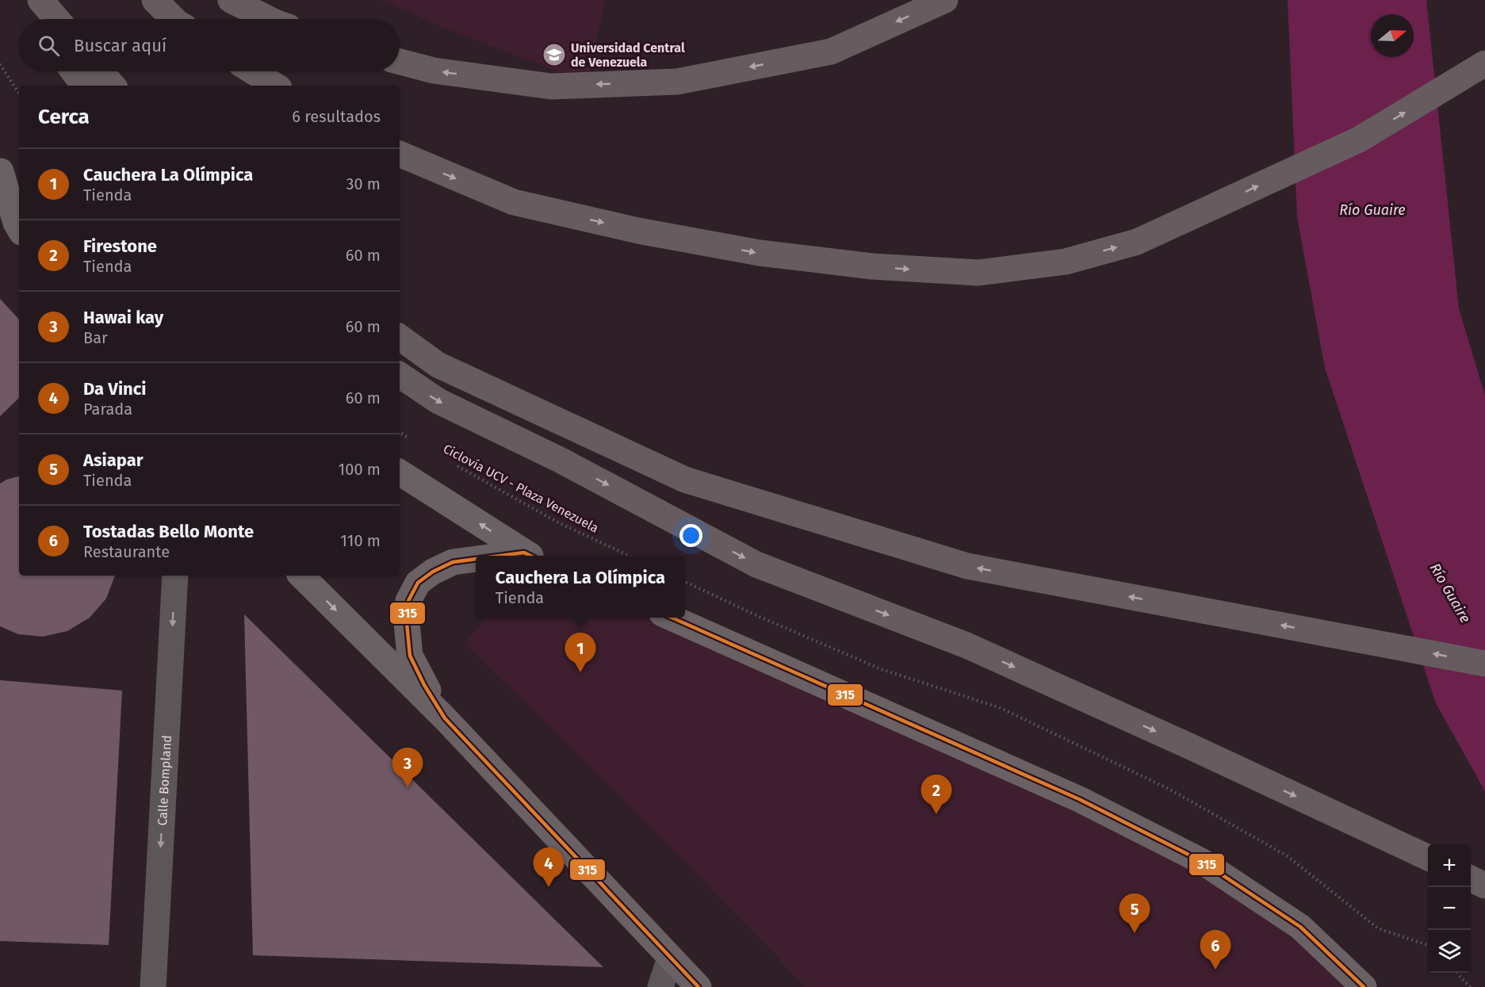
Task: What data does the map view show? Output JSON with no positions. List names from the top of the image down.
{
  "streets": {
    "street": ["Calle Bompland"],
    "path": ["Ciclovía UCV - Plaza Venezuela"]
  },
  "one_way": ["Calle Bompland"],
  "water": ["Río Guaire"],
  "places": {
    "school or university": ["Universidad Central de Venezuela"]
  },
  "lines": ["transit line 315"],
  "north": "right",
  "page": {
    "search": "Buscar aquí",
    "heading": ["Cerca", "6 resultados"],
    "list": [
      {
        "mark": "1",
        "name": "Cauchera La Olímpica",
        "note": "Tienda",
        "value": "30 m"
      },
      {
        "mark": "2",
        "name": "Firestone",
        "note": "Tienda",
        "value": "60 m"
      },
      {
        "mark": "3",
        "name": "Hawai kay",
        "note": "Bar",
        "value": "60 m"
      },
      {
        "mark": "4",
        "name": "Da Vinci",
        "note": "Parada",
        "value": "60 m"
      },
      {
        "mark": "5",
        "name": "Asiapar",
        "note": "Tienda",
        "value": "100 m"
      },
      {
        "mark": "6",
        "name": "Tostadas Bello Monte",
        "note": "Restaurante",
        "value": "110 m"
      }
    ],
    "popup": ["Cauchera La Olímpica", "Tienda"],
    "pins": [
      "1",
      "3",
      "2",
      "4",
      "5",
      "6"
    ],
    "map_buttons": ["+", "−"]
  }
}
